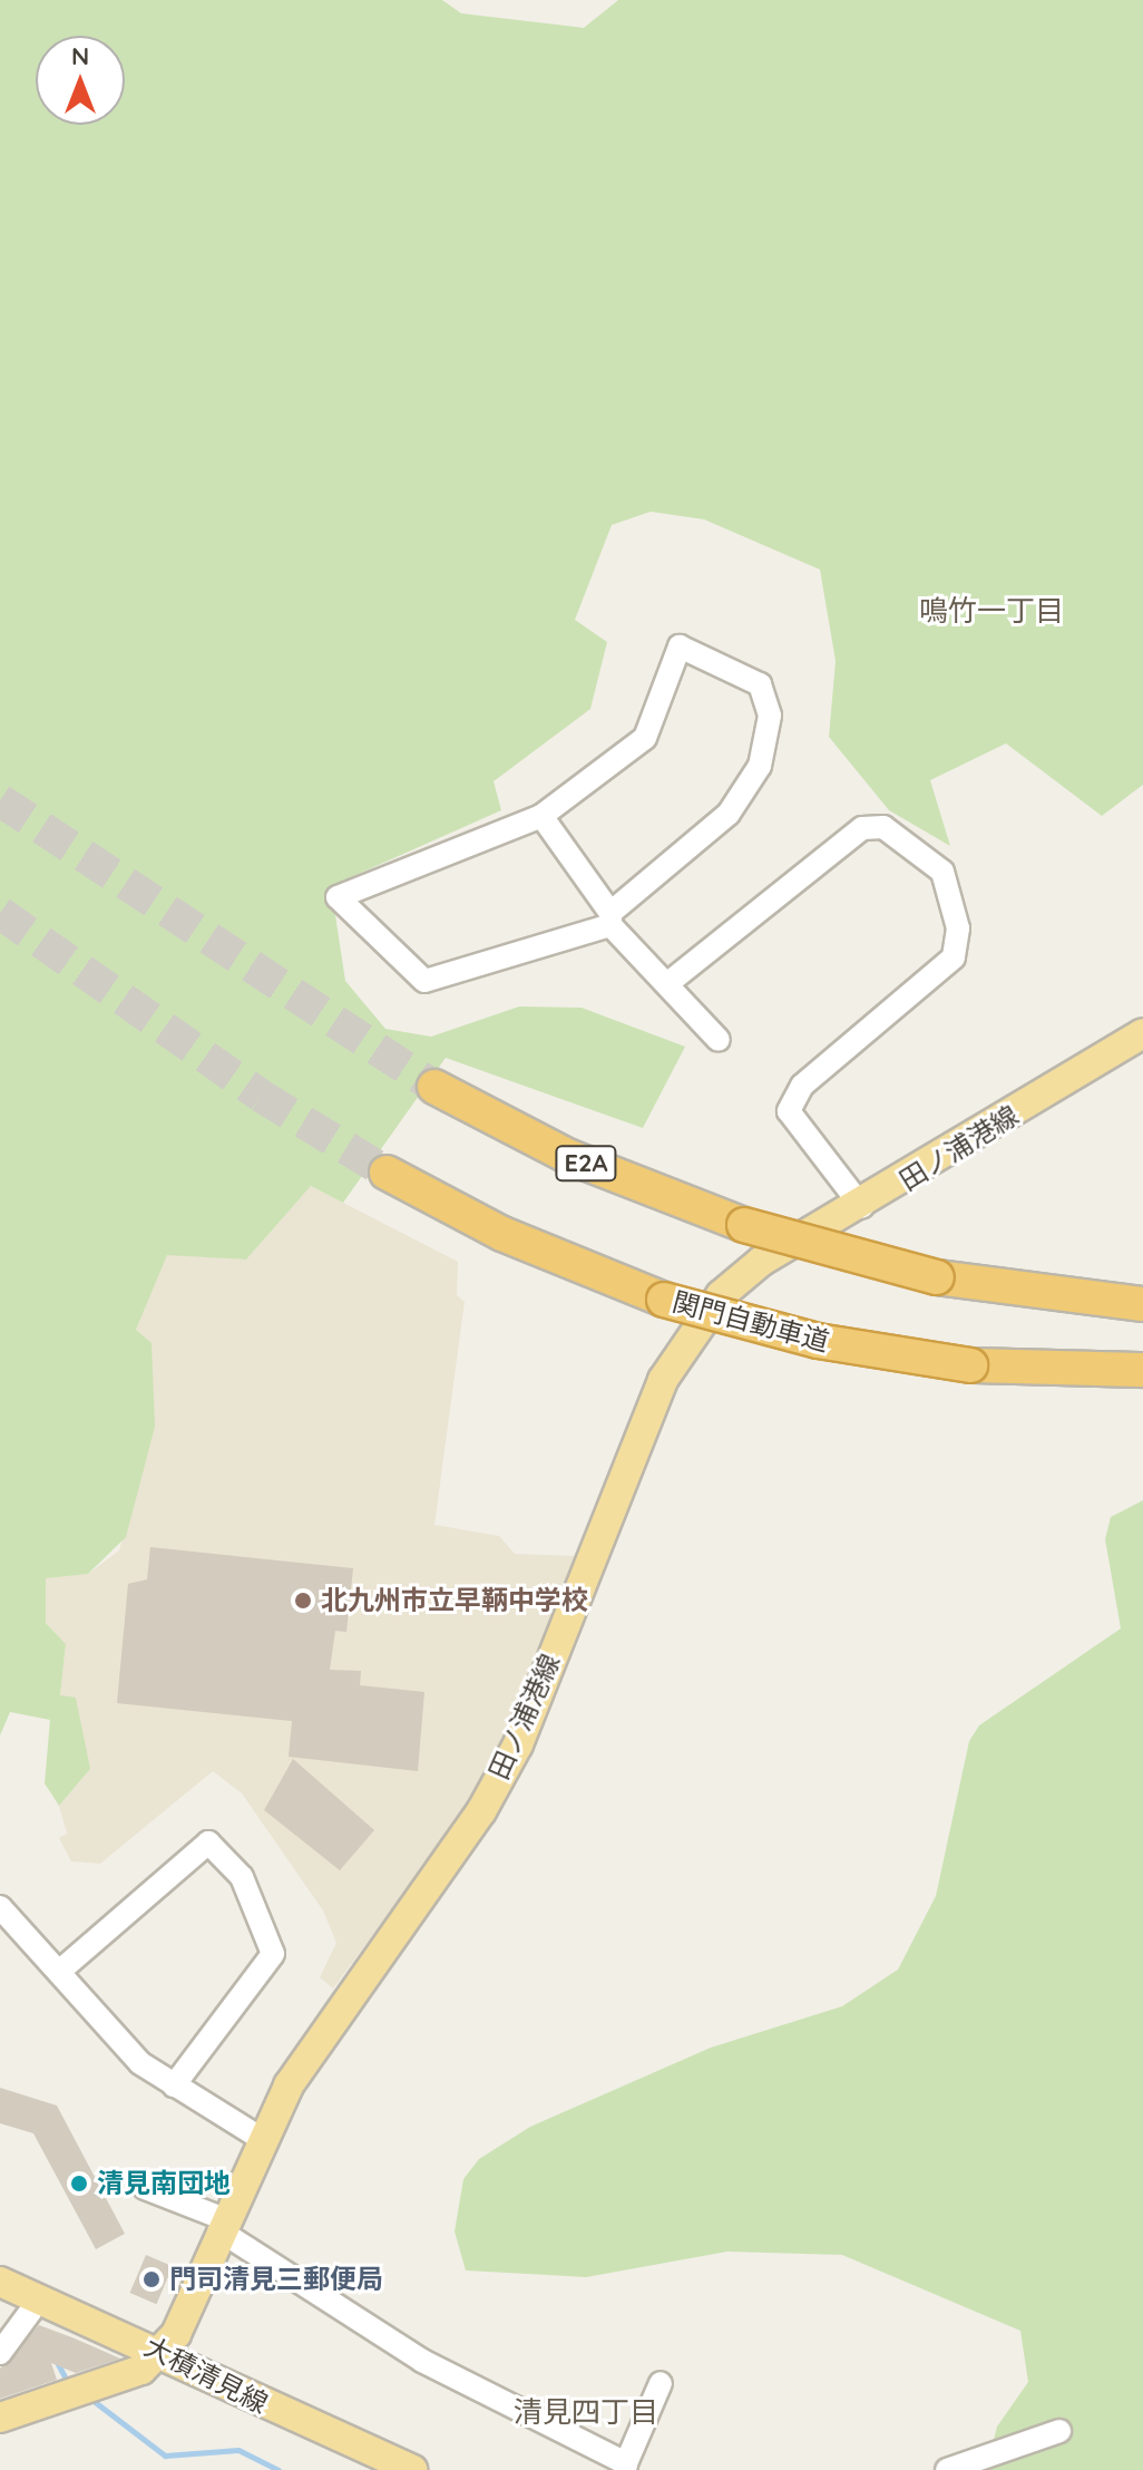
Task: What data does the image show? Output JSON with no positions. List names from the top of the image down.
{
  "streets": {
    "highway": ["E2A", "関門自動車道"],
    "main road": ["田ノ浦港線", "大積清見線"]
  },
  "crossings": [
    ["田ノ浦港線", "大積清見線"]
  ],
  "districts": ["鳴竹一丁目", "清見四丁目"],
  "places": ["北九州市立早鞆中学校", "清見南団地", "門司清見三郵便局"],
  "north": "top"
}
